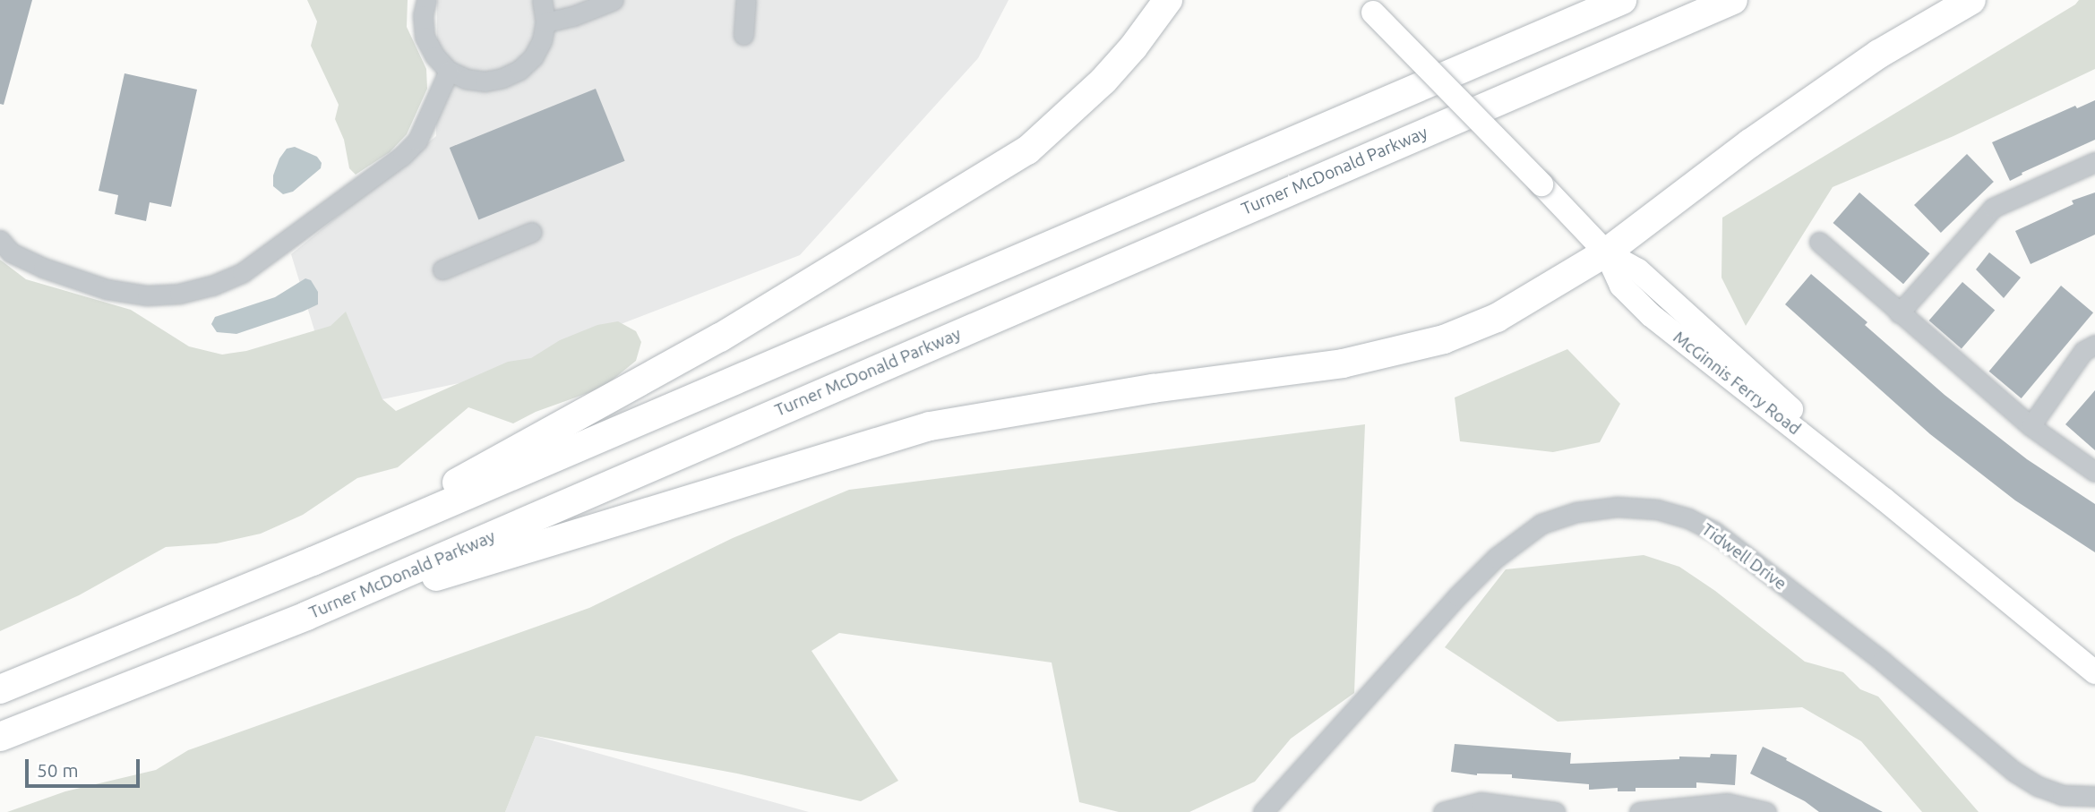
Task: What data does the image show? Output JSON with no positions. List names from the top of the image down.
{
  "streets": {
    "highway": ["Turner McDonald Parkway"],
    "main road": ["McGinnis Ferry Road"],
    "street": ["Tidwell Drive"]
  },
  "scale_bar": "50 m"
}
